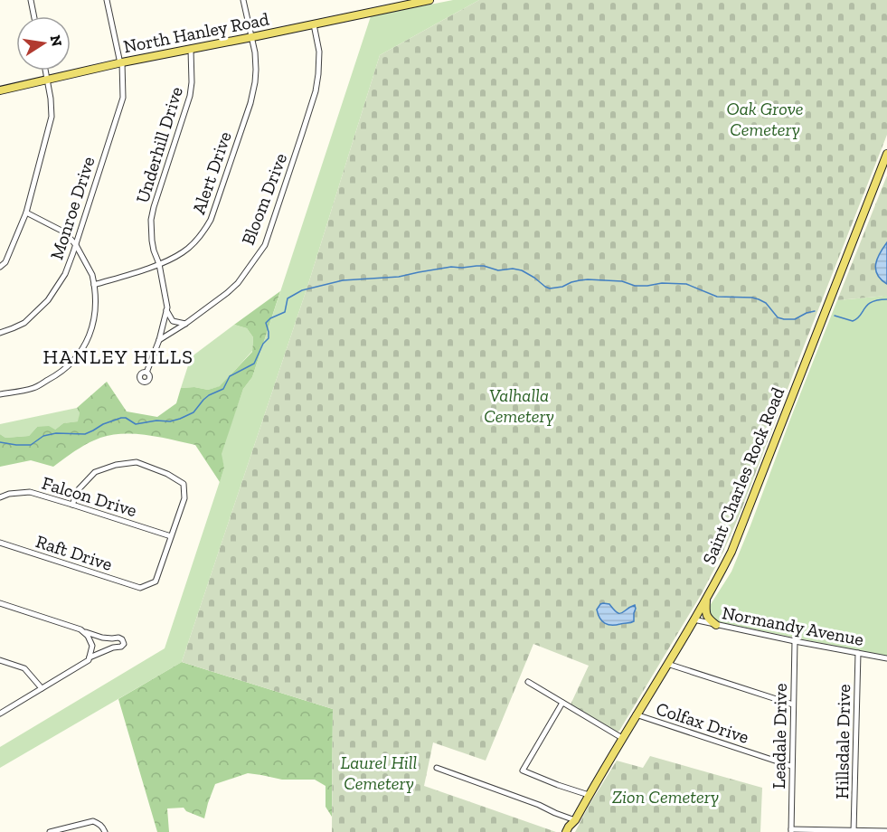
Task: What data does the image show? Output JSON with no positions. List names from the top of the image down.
{
  "streets": {
    "main road": ["North Hanley Road", "Saint Charles Rock Road"],
    "street": [
      "Underhill Drive",
      "Alert Drive",
      "Bloom Drive",
      "Monroe Drive",
      "Falcon Drive",
      "Raft Drive",
      "Normandy Avenue",
      "Colfax Drive",
      "Leadale Drive",
      "Hillsdale Drive"
    ]
  },
  "crossings": [
    ["North Hanley Road", "Underhill Drive"],
    ["North Hanley Road", "Alert Drive"],
    ["North Hanley Road", "Bloom Drive"],
    ["North Hanley Road", "Monroe Drive"],
    ["Underhill Drive", "Alert Drive"],
    ["Underhill Drive", "Bloom Drive"],
    ["Saint Charles Rock Road", "Normandy Avenue"],
    ["Saint Charles Rock Road", "Colfax Drive"],
    ["Falcon Drive", "Raft Drive"],
    ["Normandy Avenue", "Leadale Drive"],
    ["Normandy Avenue", "Hillsdale Drive"],
    ["Colfax Drive", "Leadale Drive"]
  ],
  "districts": ["HANLEY HILLS"],
  "parks": [
    "Oak Grove Cemetery",
    "Valhalla Cemetery",
    "Laurel Hill Cemetery",
    "Zion Cemetery"
  ],
  "north": "right"
}
